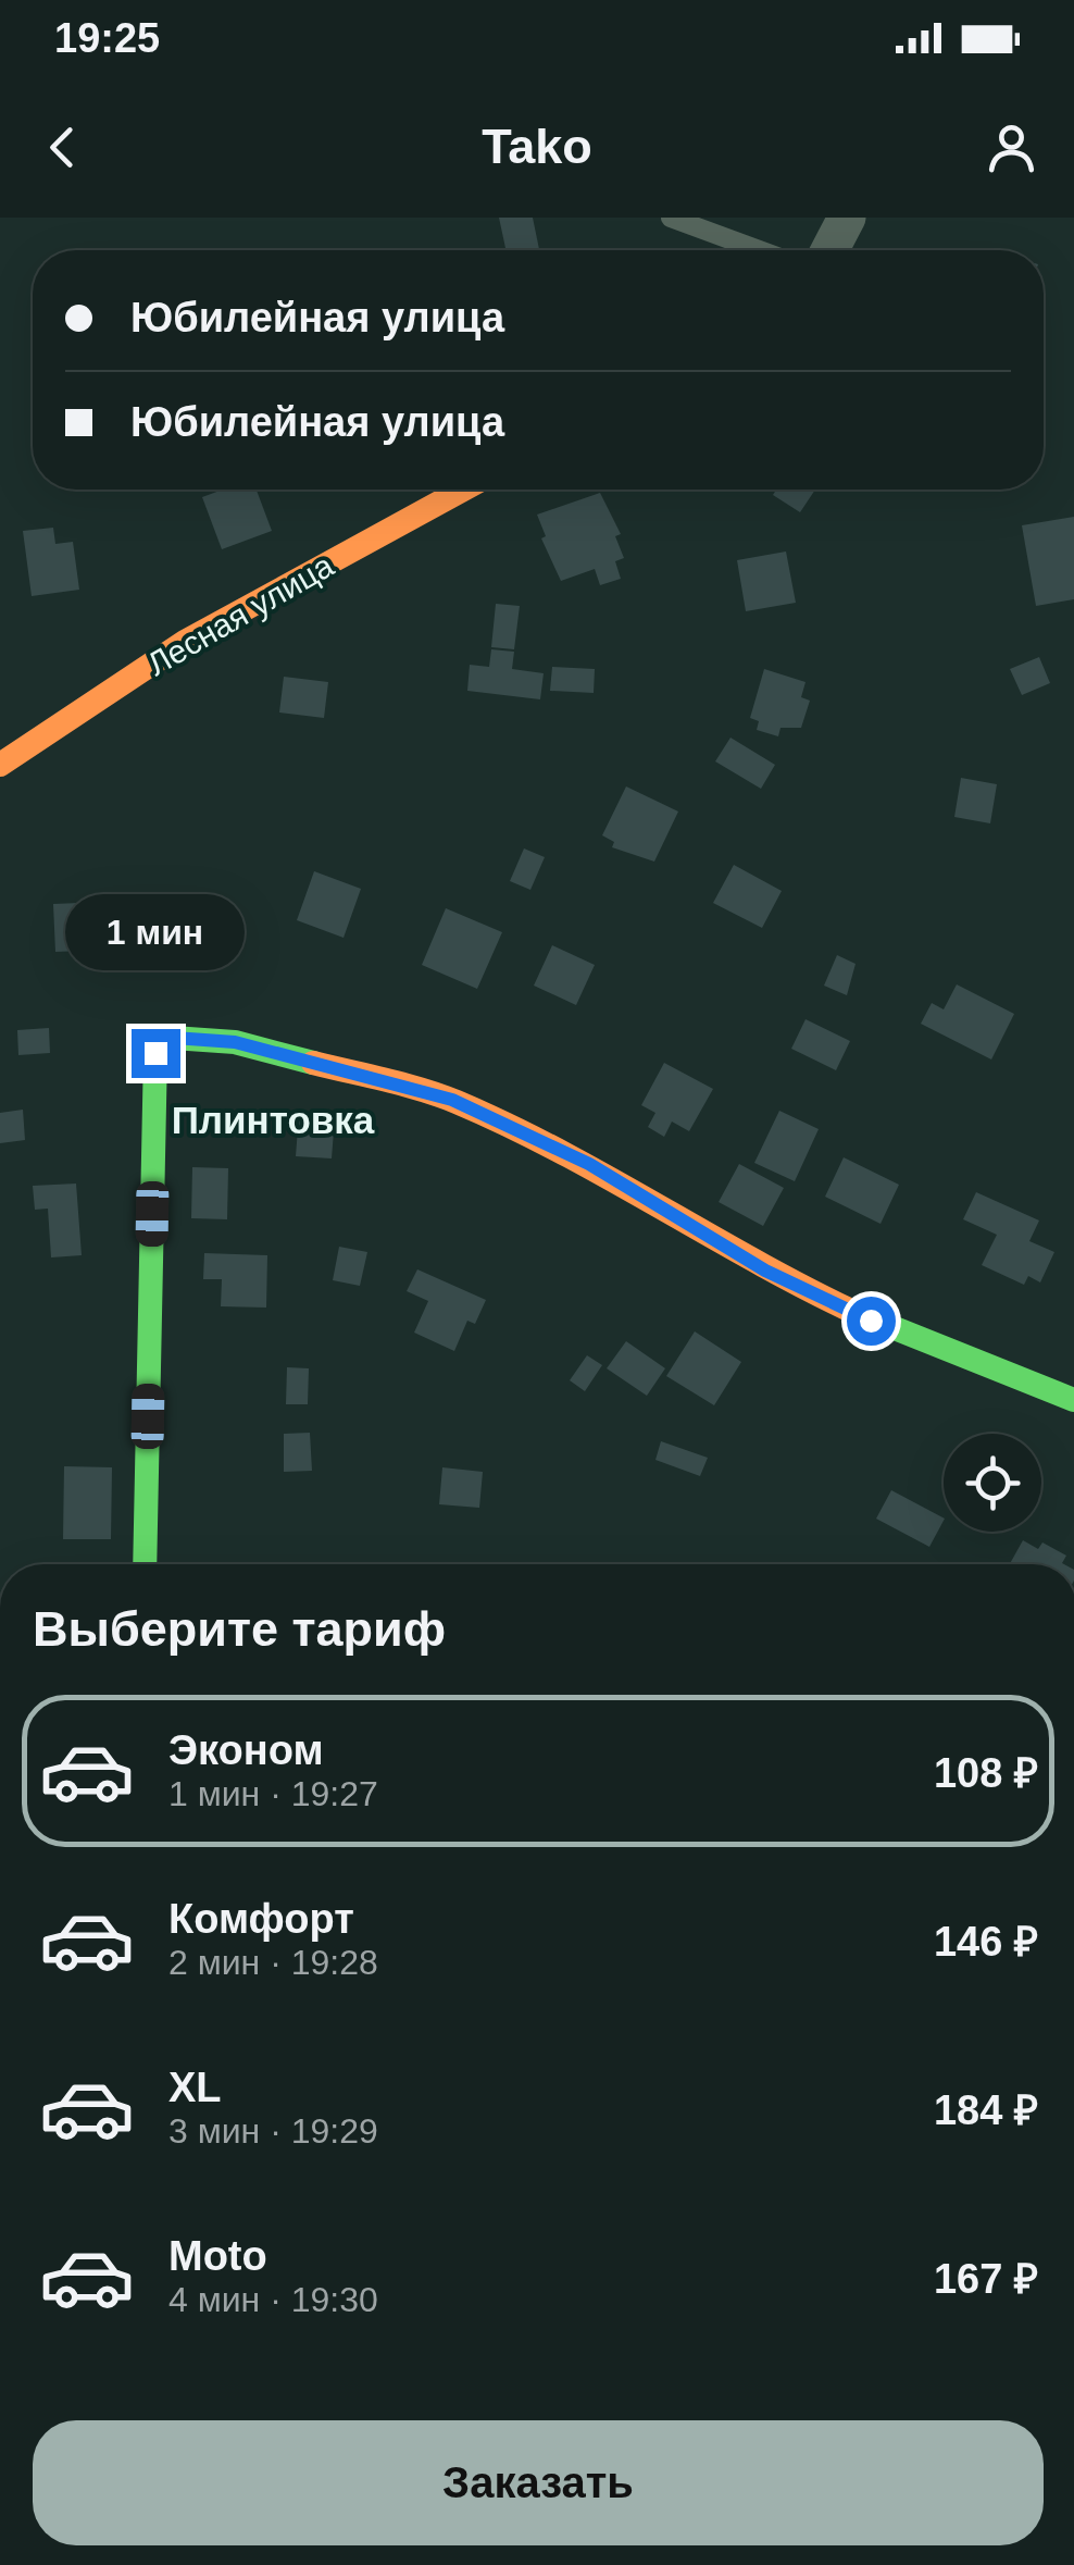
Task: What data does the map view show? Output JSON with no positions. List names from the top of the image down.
{
  "streets": {
    "street": ["Лесная улица"]
  },
  "districts": ["Плинтовка"],
  "page": {
    "status": "19:25",
    "header": "Tako",
    "banner": ["Юбилейная улица", "Юбилейная улица"],
    "bubble": "1 мин",
    "heading": "Выберите тариф",
    "list": [
      {
        "name": "Эконом",
        "note": "1 мин · 19:27",
        "value": "108 ₽"
      },
      {
        "name": "Комфорт",
        "note": "2 мин · 19:28",
        "value": "146 ₽"
      },
      {
        "name": "XL",
        "note": "3 мин · 19:29",
        "value": "184 ₽"
      },
      {
        "name": "Moto",
        "note": "4 мин · 19:30",
        "value": "167 ₽"
      }
    ],
    "buttons": "Заказать"
  }
}
